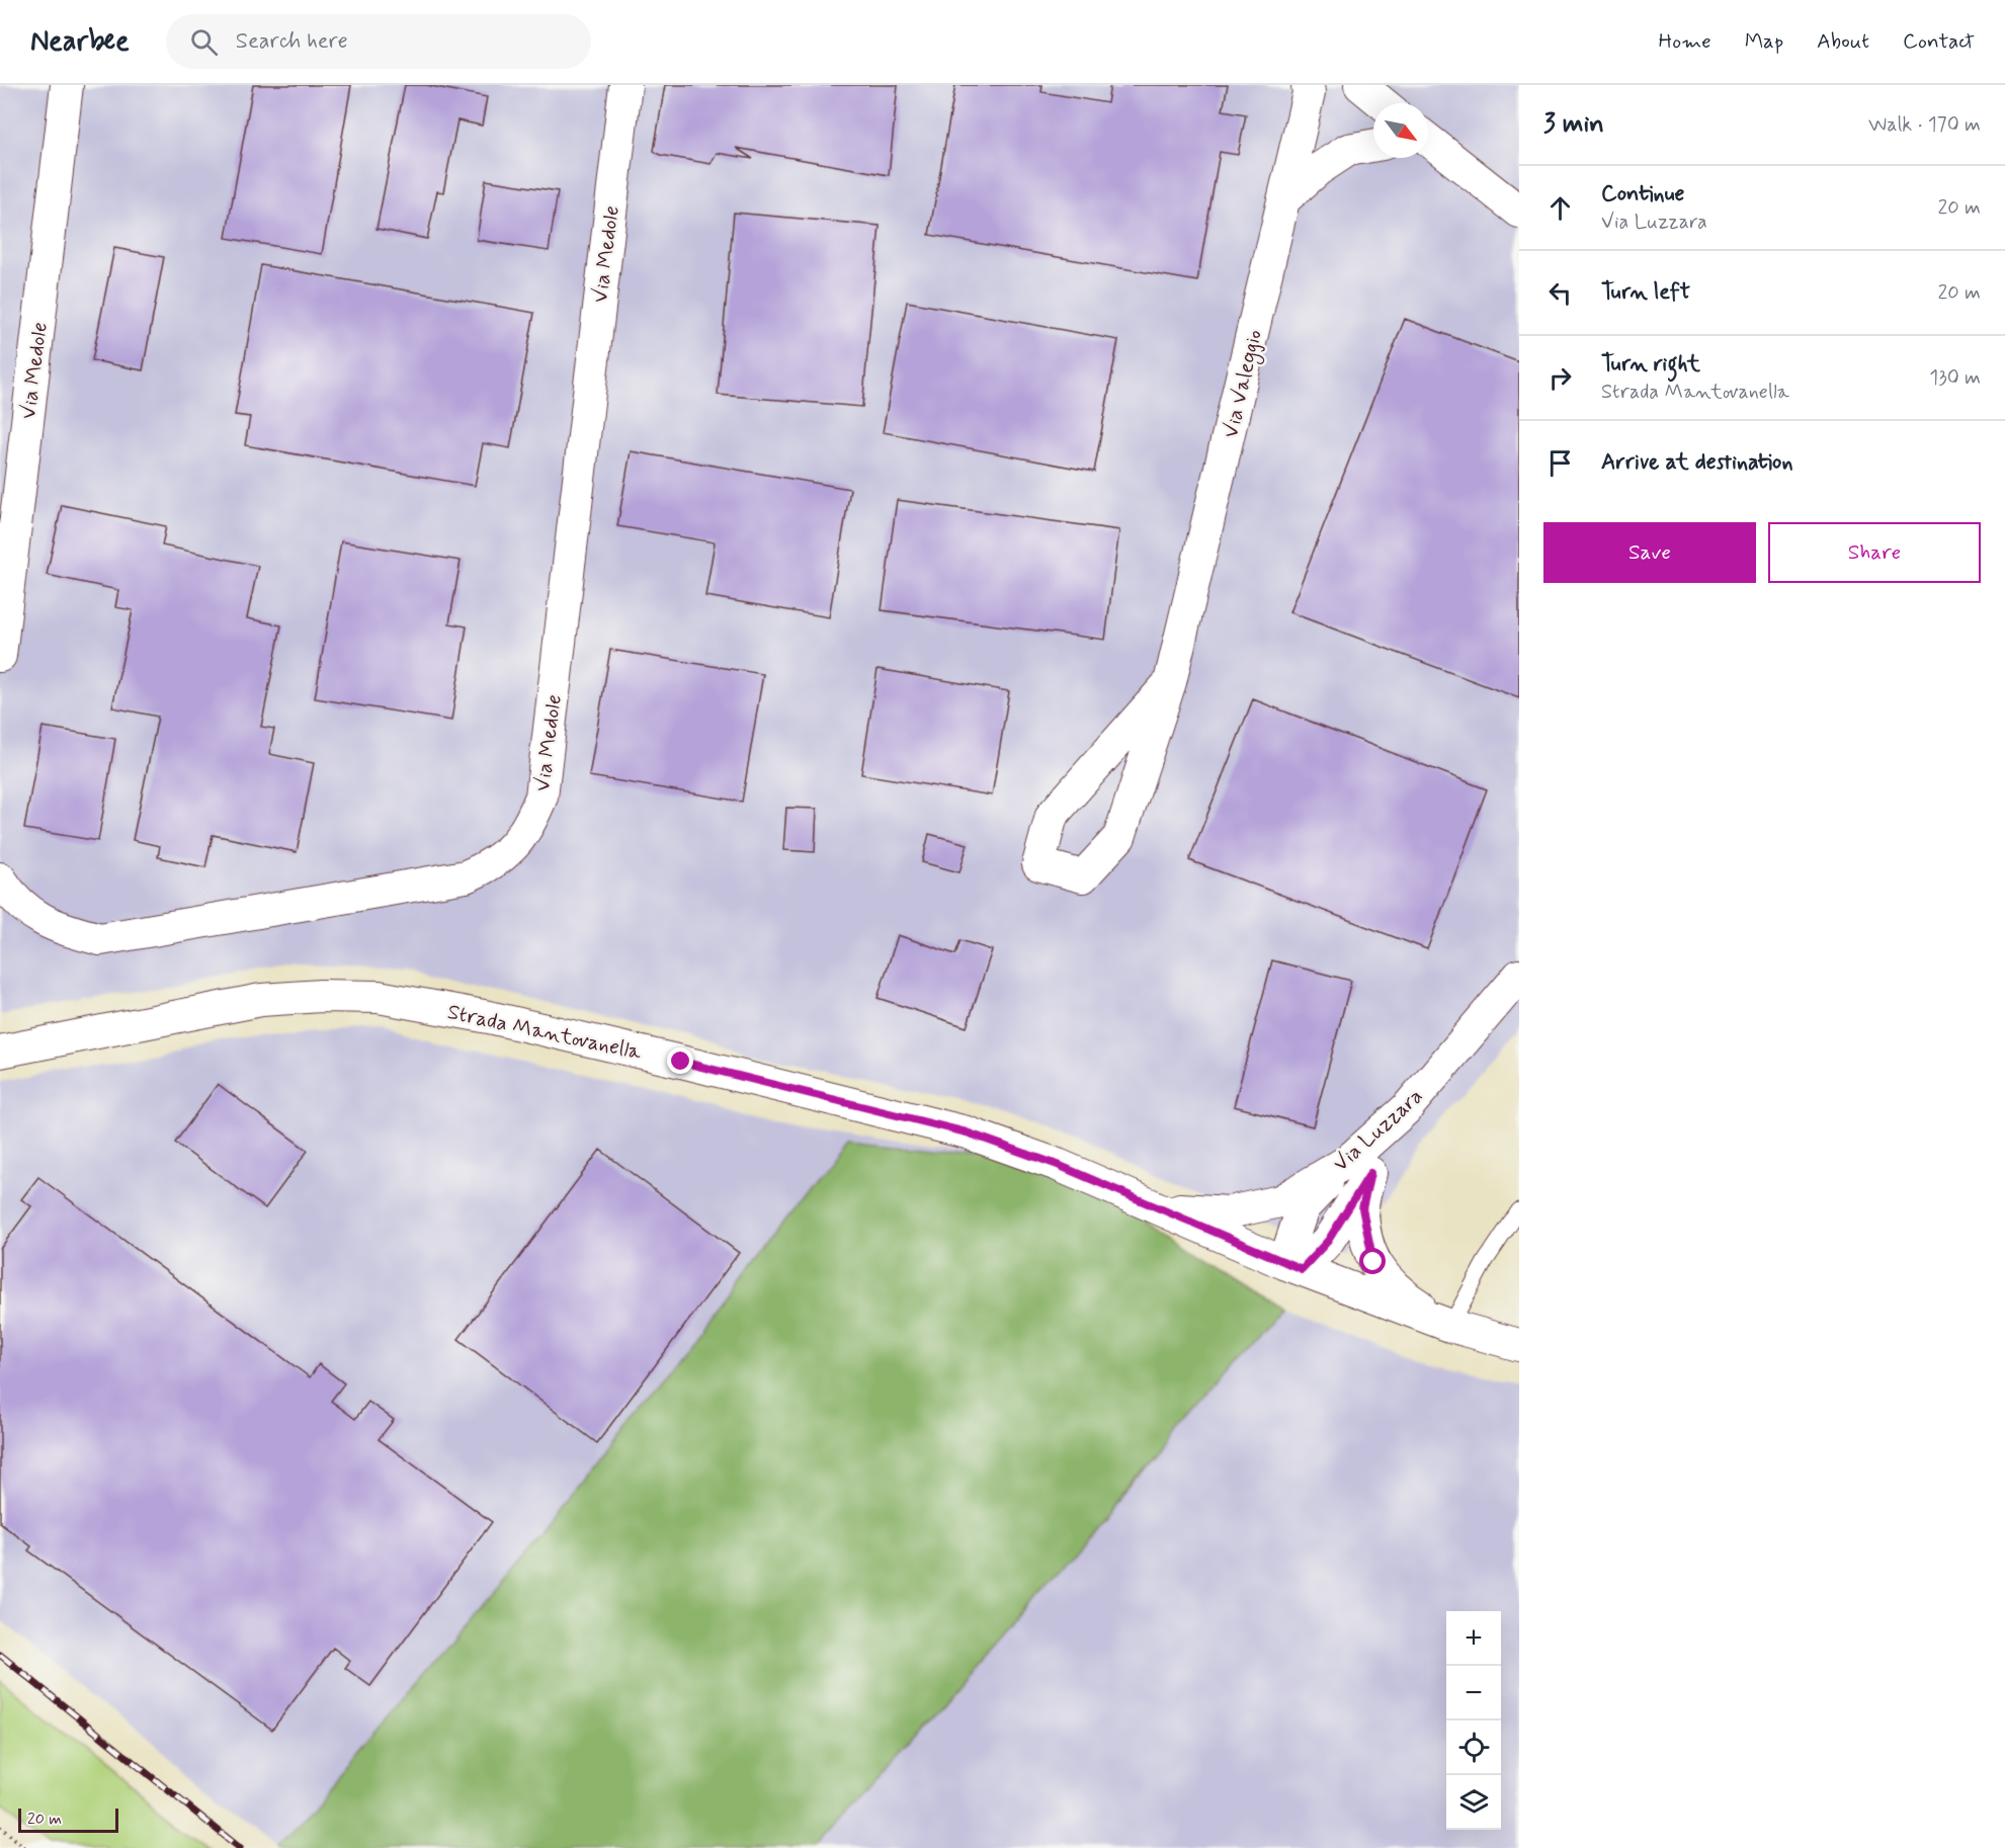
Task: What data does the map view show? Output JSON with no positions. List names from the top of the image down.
{
  "streets": {
    "street": [
      "Via Medole",
      "Via Valeggio",
      "Strada Mantovanella",
      "Via Luzzara"
    ]
  },
  "crossings": [
    ["Strada Mantovanella", "Via Luzzara"]
  ],
  "scale_bar": "20 m",
  "north": "bottom right",
  "page": {
    "header": "Nearbee",
    "search": "Search here",
    "nav": [
      "Home",
      "Map",
      "About",
      "Contact"
    ],
    "heading": ["3 min", "Walk · 170 m"],
    "list": [
      ["Continue", "Via Luzzara", "20 m"],
      ["Turn left", "20 m"],
      ["Turn right", "Strada Mantovanella", "130 m"],
      "Arrive at destination"
    ],
    "buttons": ["Save", "Share"],
    "map_buttons": ["+", "−"],
    "scale": "20 m"
  }
}
